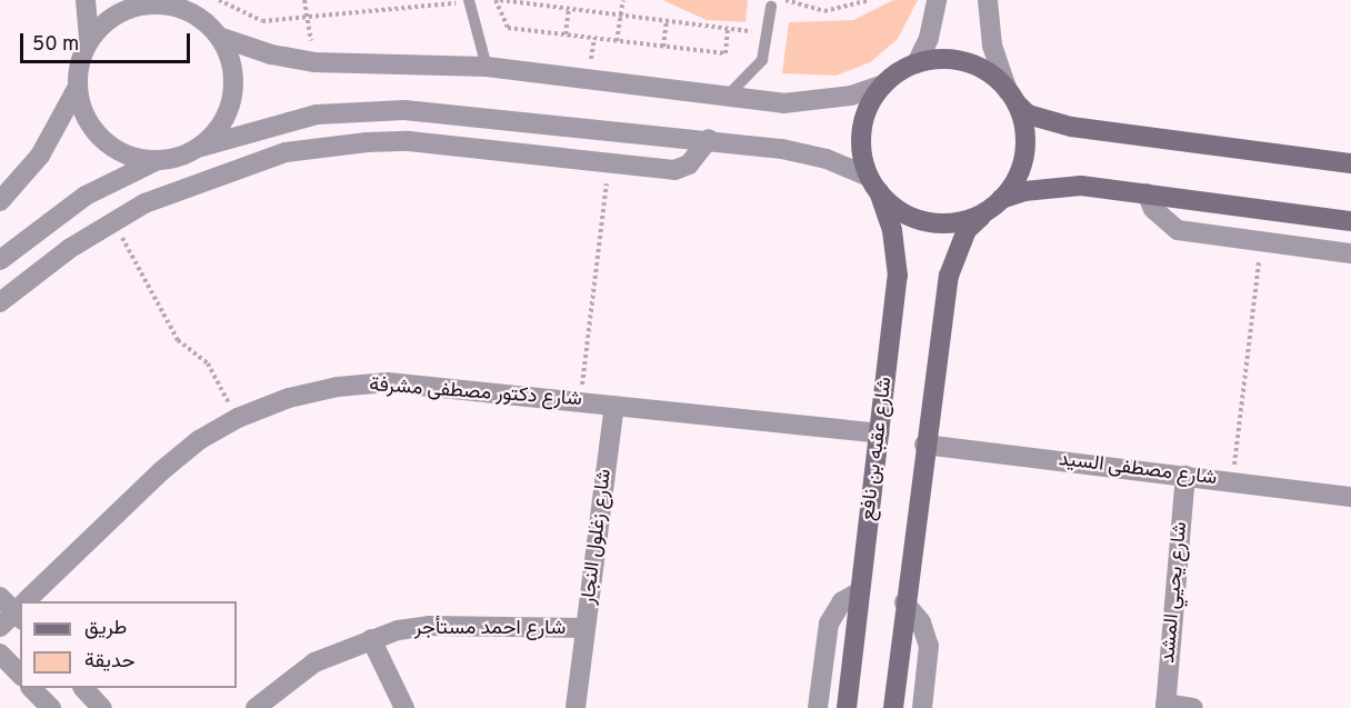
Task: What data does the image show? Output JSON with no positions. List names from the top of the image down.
{
  "streets": {
    "street": [
      "شارع دكتور مصطفى مشرفة",
      "شارع عقبه بن نافع",
      "شارع مصطفى السيد",
      "شارع زغلول النجار",
      "شارع يحيي المشد",
      "شارع احمد مستأجر"
    ]
  },
  "crossings": [
    ["شارع دكتور مصطفى مشرفة", "شارع عقبه بن نافع"],
    ["شارع دكتور مصطفى مشرفة", "شارع زغلول النجار"],
    ["شارع مصطفى السيد", "شارع يحيي المشد"],
    ["شارع زغلول النجار", "شارع احمد مستأجر"]
  ],
  "legend": ["طريق", "حديقة"],
  "scale_bar": "50 m"
}
